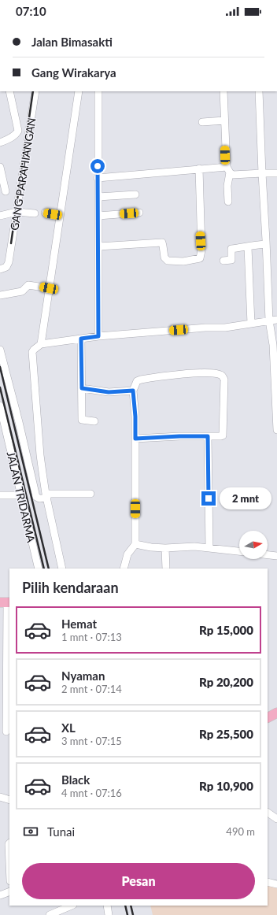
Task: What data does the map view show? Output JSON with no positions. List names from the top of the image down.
{
  "streets": {
    "street": ["GANG PARAHIANGAN", "JALAN TRIDARMA"]
  },
  "north": "right",
  "page": {
    "status": "07:10",
    "banner": ["Jalan Bimasakti", "Gang Wirakarya"],
    "bubble": "2 mnt",
    "heading": "Pilih kendaraan",
    "list": [
      {
        "name": "Hemat",
        "note": "1 mnt · 07:13",
        "value": "Rp 15,000"
      },
      {
        "name": "Nyaman",
        "note": "2 mnt · 07:14",
        "value": "Rp 20,200"
      },
      {
        "name": "XL",
        "note": "3 mnt · 07:15",
        "value": "Rp 25,500"
      },
      {
        "name": "Black",
        "note": "4 mnt · 07:16",
        "value": "Rp 10,900"
      }
    ],
    "pay": ["Tunai", "490 m"],
    "buttons": "Pesan"
  }
}
